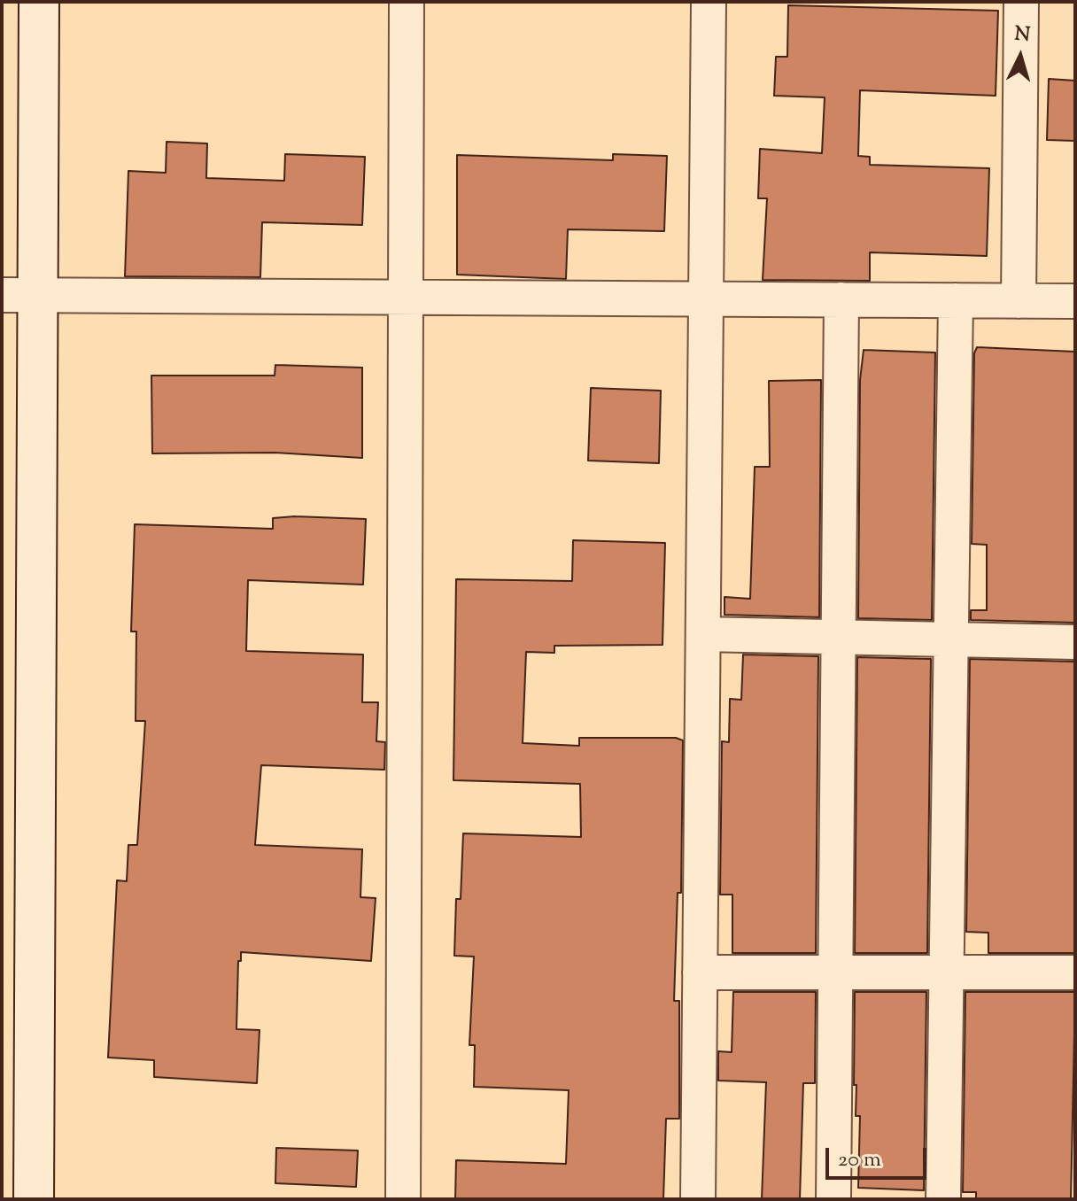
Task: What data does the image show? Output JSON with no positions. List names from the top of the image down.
{
  "scale_bar": "20 m",
  "north": "top"
}
